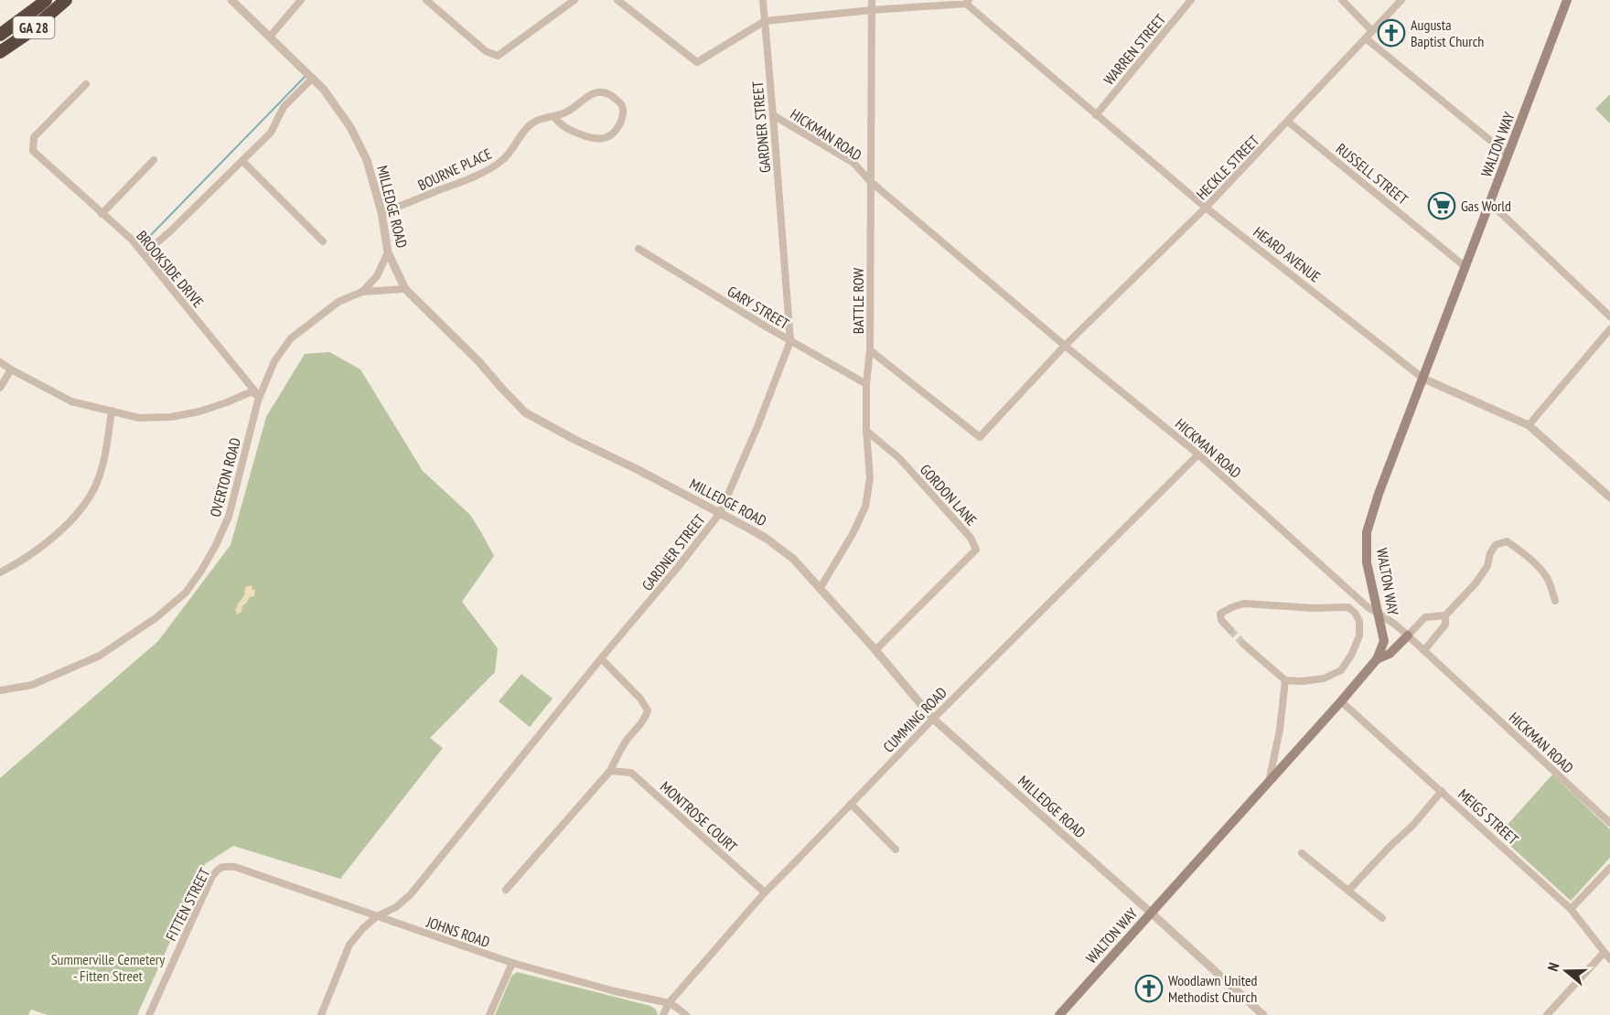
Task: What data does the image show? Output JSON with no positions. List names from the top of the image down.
{
  "streets": {
    "highway": ["GA 28"],
    "main road": ["WALTON WAY"],
    "street": [
      "WARREN STREET",
      "GARDNER STREET",
      "HICKMAN ROAD",
      "HECKLE STREET",
      "BOURNE PLACE",
      "RUSSELL STREET",
      "MILLEDGE ROAD",
      "HEARD AVENUE",
      "BROOKSIDE DRIVE",
      "BATTLE ROW",
      "GARY STREET",
      "OVERTON ROAD",
      "GORDON LANE",
      "CUMMING ROAD",
      "MONTROSE COURT",
      "MEIGS STREET",
      "FITTEN STREET",
      "JOHNS ROAD"
    ]
  },
  "crossings": [
    ["WARREN STREET", "HEARD AVENUE"],
    ["GARDNER STREET", "HICKMAN ROAD"],
    ["GARDNER STREET", "MILLEDGE ROAD"],
    ["GARDNER STREET", "GARY STREET"],
    ["GARDNER STREET", "JOHNS ROAD"],
    ["HICKMAN ROAD", "WALTON WAY"],
    ["HICKMAN ROAD", "HECKLE STREET"],
    ["HICKMAN ROAD", "BATTLE ROW"],
    ["HICKMAN ROAD", "CUMMING ROAD"],
    ["WALTON WAY", "RUSSELL STREET"],
    ["WALTON WAY", "MILLEDGE ROAD"],
    ["WALTON WAY", "HEARD AVENUE"],
    ["WALTON WAY", "MEIGS STREET"],
    ["HECKLE STREET", "RUSSELL STREET"],
    ["HECKLE STREET", "HEARD AVENUE"],
    ["BOURNE PLACE", "MILLEDGE ROAD"],
    ["MILLEDGE ROAD", "BATTLE ROW"],
    ["MILLEDGE ROAD", "OVERTON ROAD"],
    ["MILLEDGE ROAD", "GORDON LANE"],
    ["MILLEDGE ROAD", "CUMMING ROAD"],
    ["BROOKSIDE DRIVE", "OVERTON ROAD"],
    ["BATTLE ROW", "GARY STREET"],
    ["BATTLE ROW", "GORDON LANE"],
    ["CUMMING ROAD", "MONTROSE COURT"],
    ["CUMMING ROAD", "JOHNS ROAD"],
    ["FITTEN STREET", "JOHNS ROAD"]
  ],
  "parks": ["Summerville Cemetery - Fitten Street"],
  "places": {
    "church": ["Augusta Baptist Church", "Woodlawn United Methodist Church"],
    "supermarket": ["Gas World"]
  },
  "north": "left"
}
